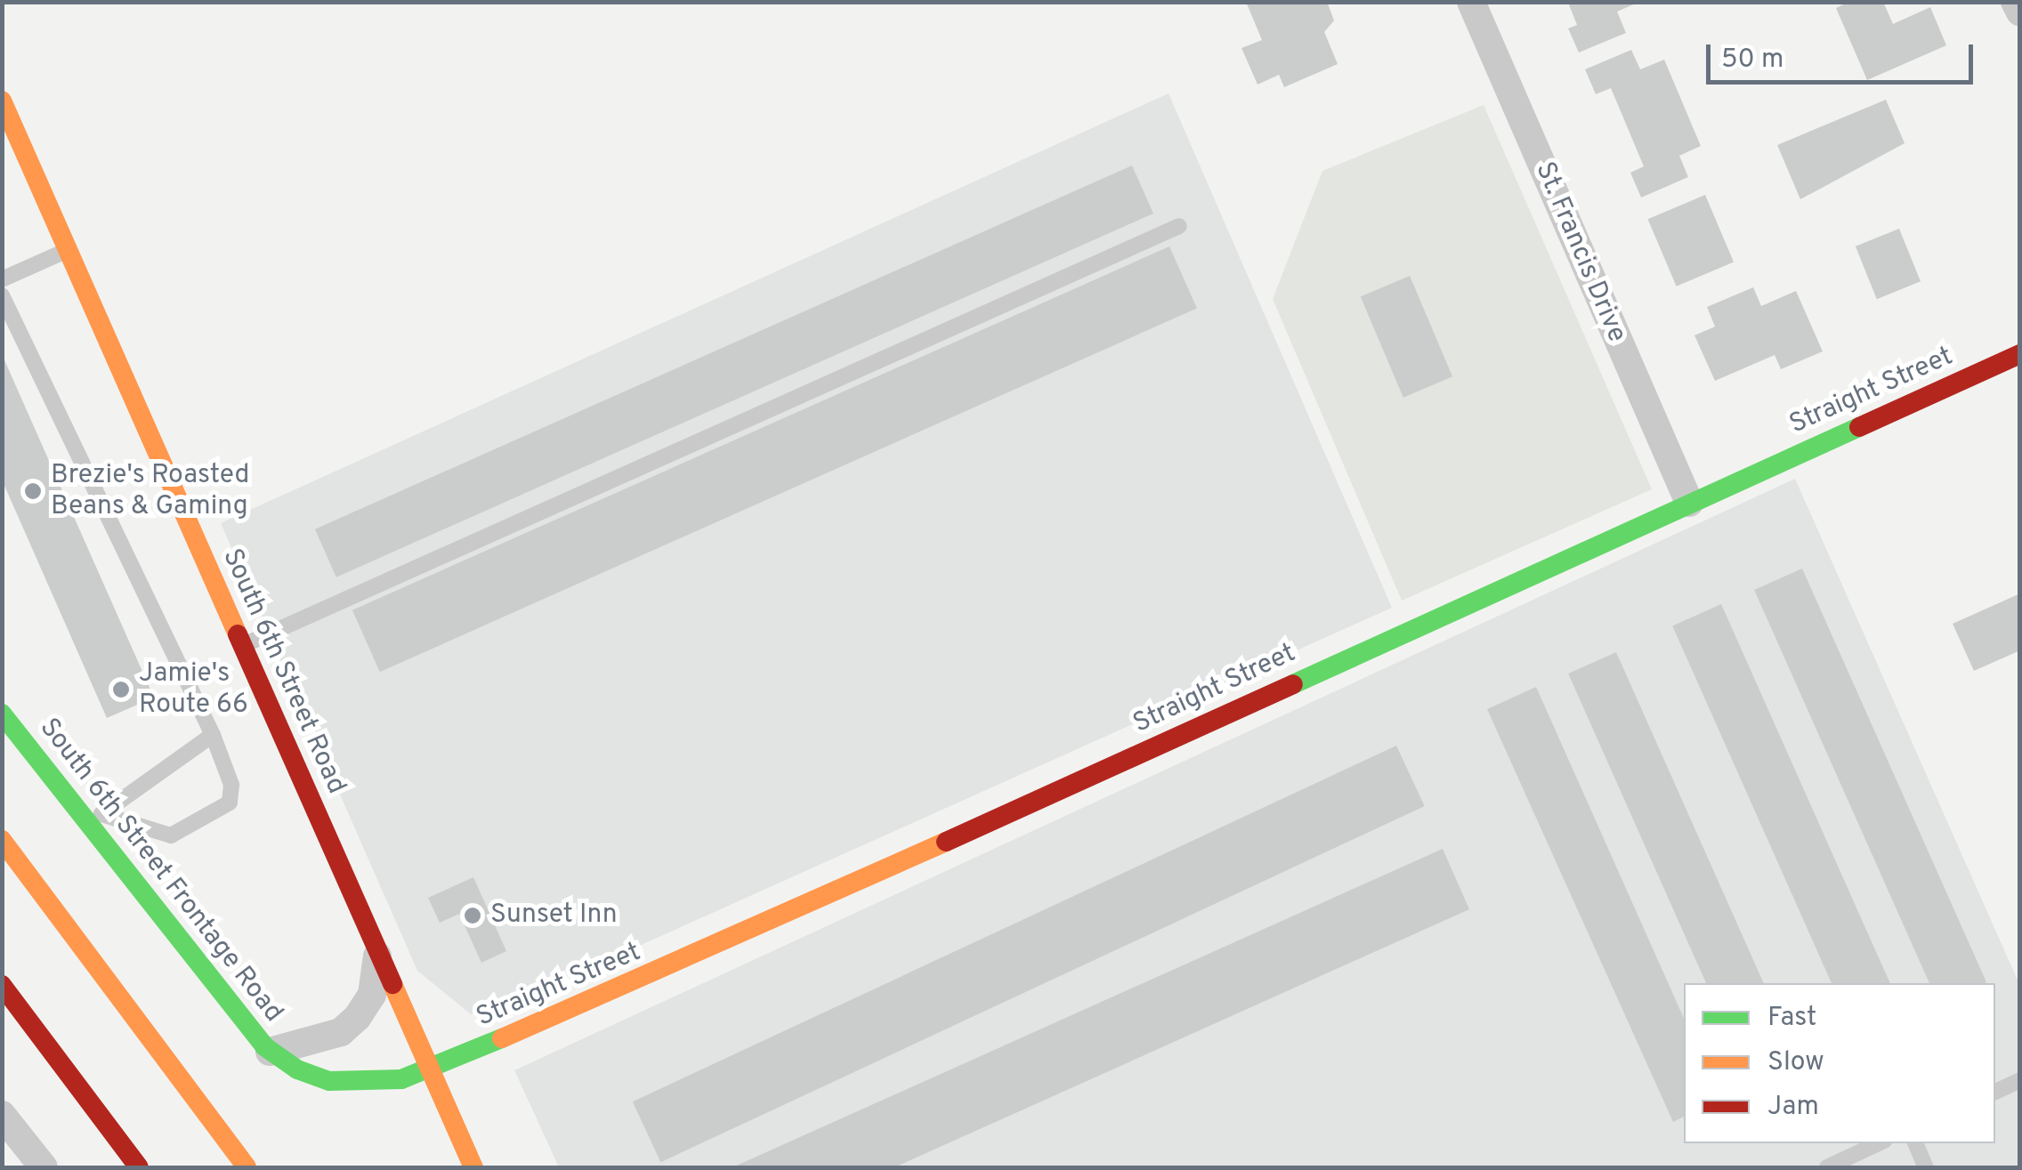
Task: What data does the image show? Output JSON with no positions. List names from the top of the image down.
{
  "streets": {
    "street": [
      "St. Francis Drive",
      "Straight Street",
      "South 6th Street Road",
      "South 6th Street Frontage Road"
    ]
  },
  "crossings": [
    ["St. Francis Drive", "Straight Street"],
    ["Straight Street", "South 6th Street Road"],
    ["Straight Street", "South 6th Street Frontage Road"],
    ["South 6th Street Road", "South 6th Street Frontage Road"]
  ],
  "places": ["Brezie's Roasted Beans & Gaming", "Jamie's Route 66", "Sunset Inn"],
  "legend": ["Fast", "Slow", "Jam"],
  "scale_bar": "50 m"
}
